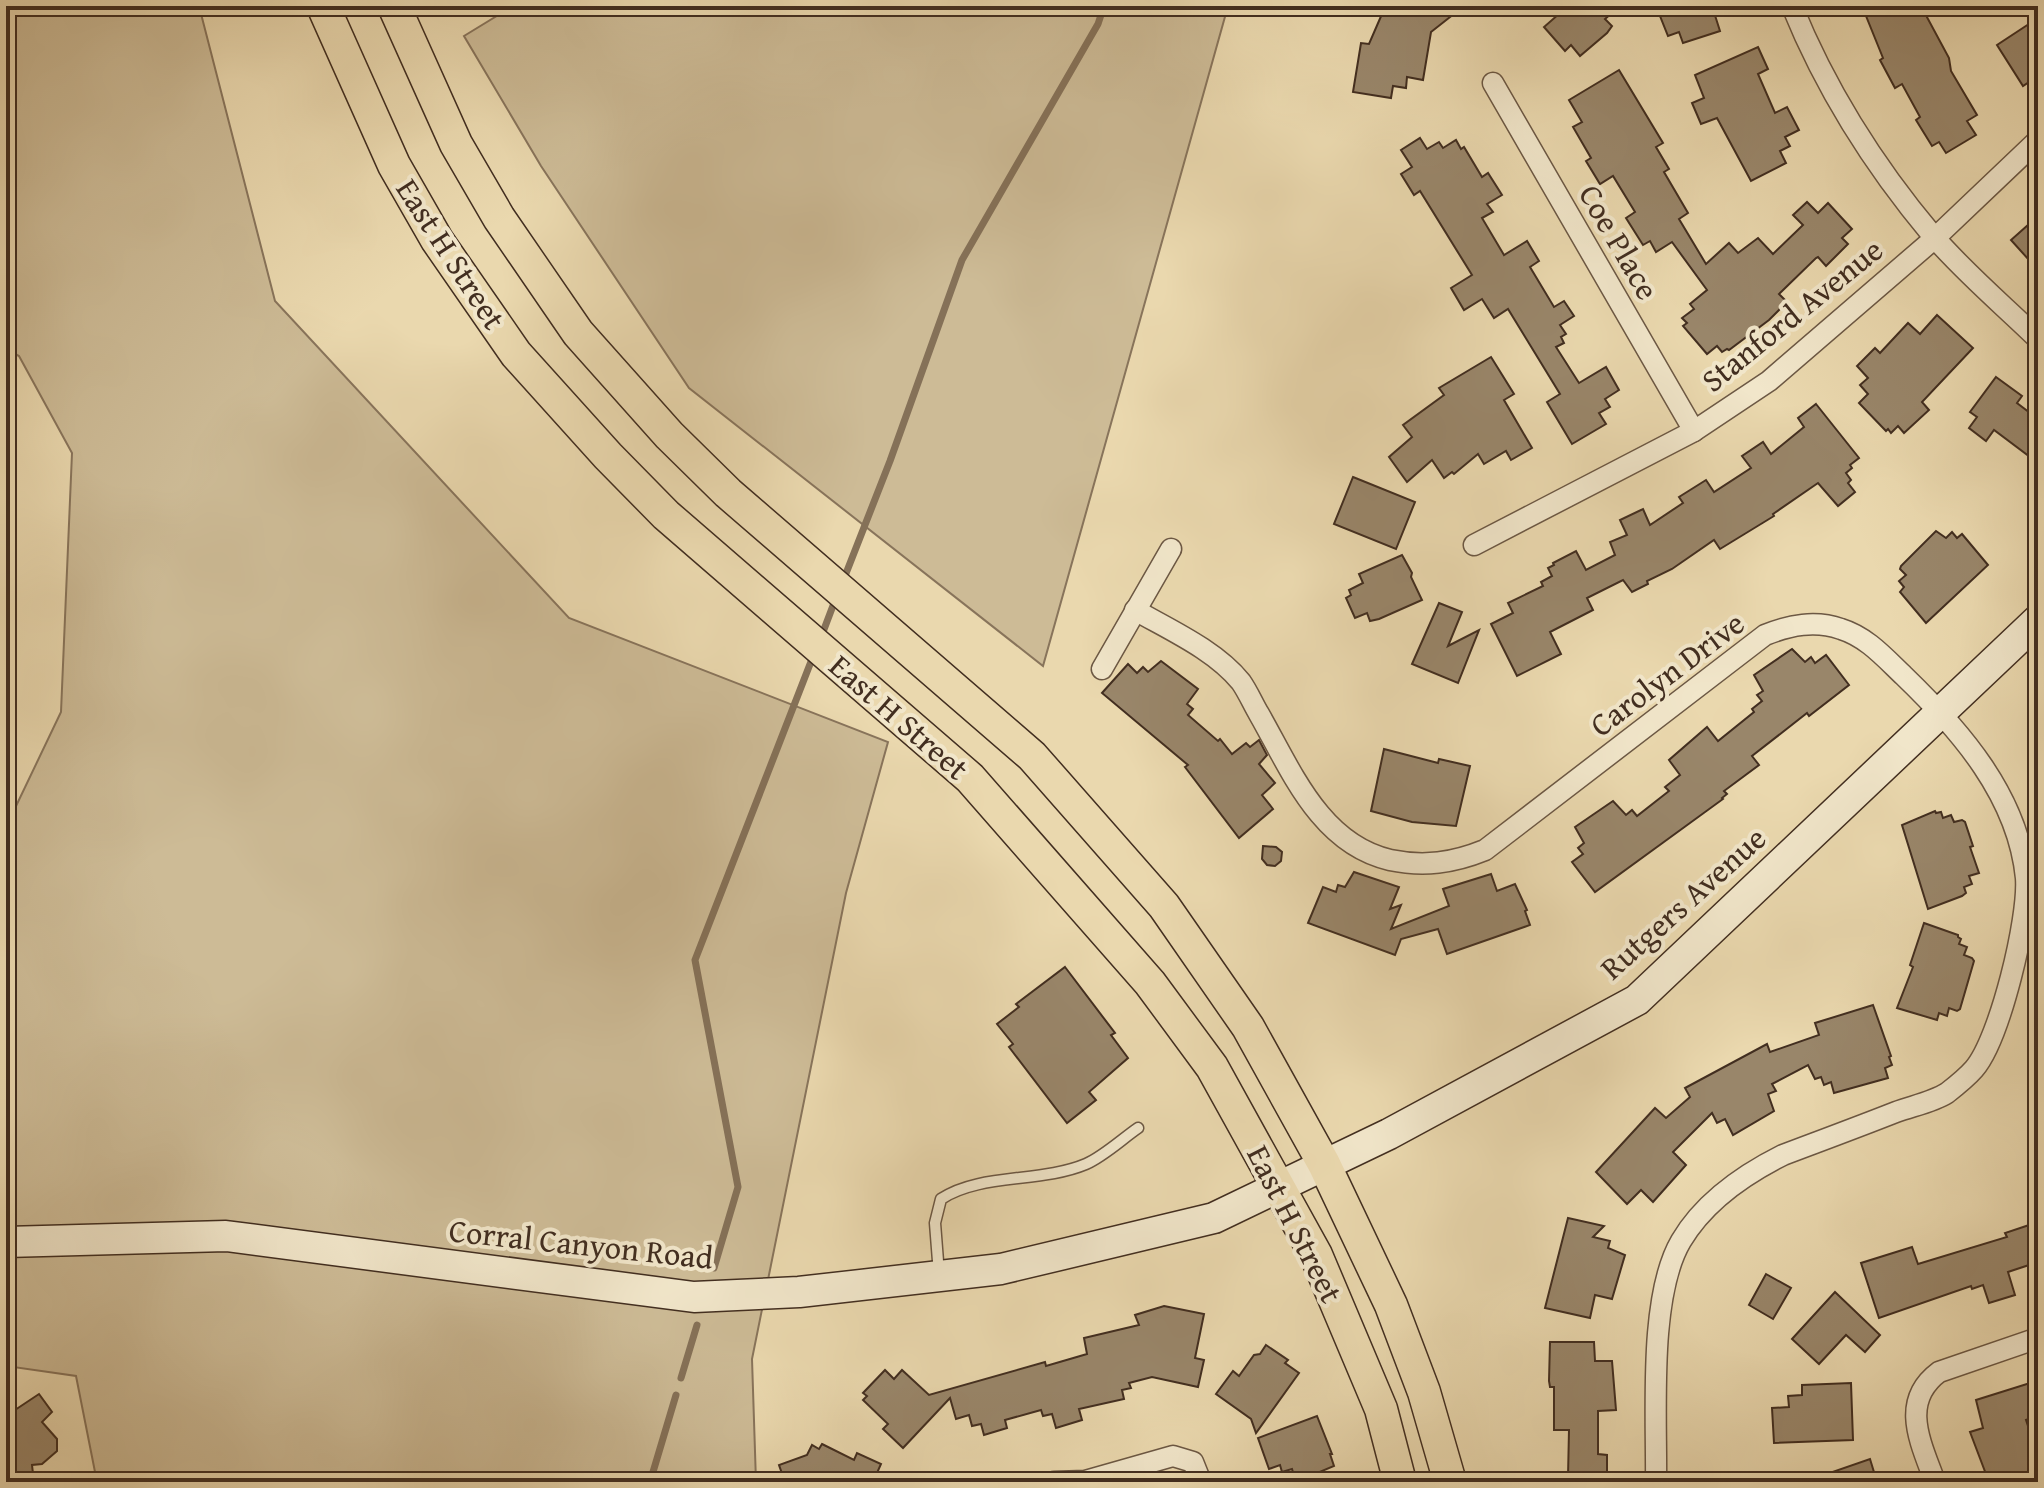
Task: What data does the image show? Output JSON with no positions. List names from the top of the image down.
{
  "streets": {
    "main road": ["East H Street", "Rutgers Avenue", "Corral Canyon Road"],
    "street": ["Coe Place", "Stanford Avenue", "Carolyn Drive"]
  },
  "crossings": [
    ["Coe Place", "Stanford Avenue"],
    ["East H Street", "Rutgers Avenue"],
    ["East H Street", "Corral Canyon Road"],
    ["Carolyn Drive", "Rutgers Avenue"],
    ["Rutgers Avenue", "Corral Canyon Road"]
  ]
}
